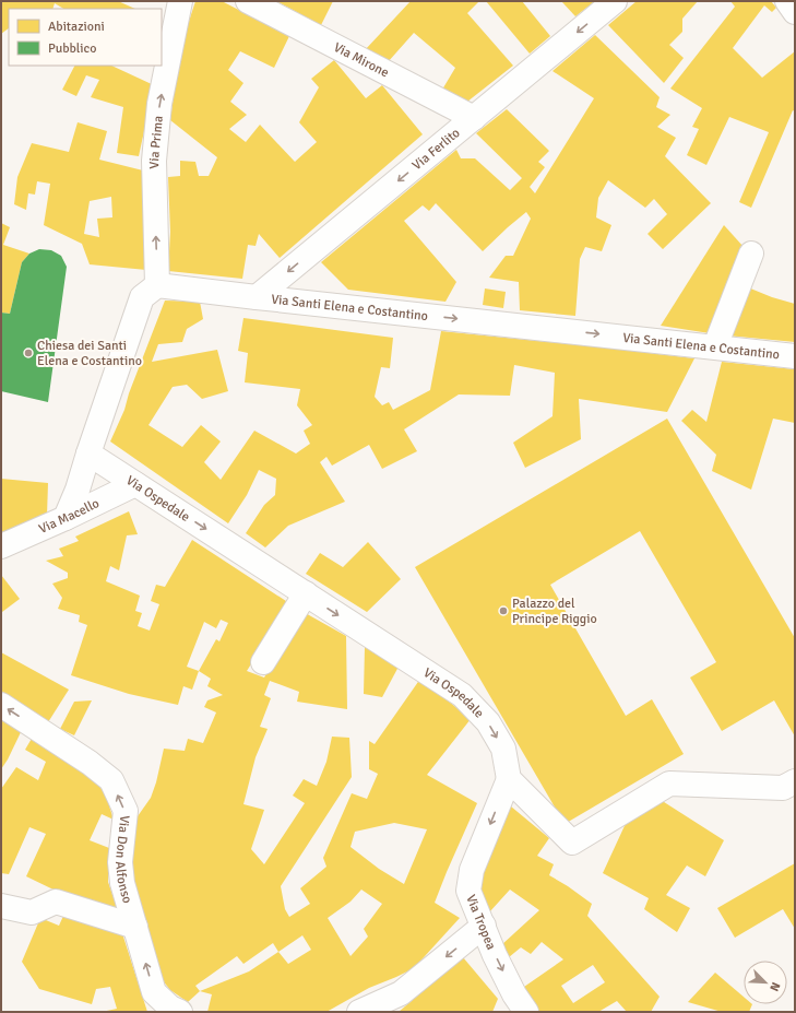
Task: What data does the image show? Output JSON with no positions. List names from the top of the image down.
{
  "streets": {
    "street": [
      "Via Mirone",
      "Via Prima",
      "Via Ferlito",
      "Via Santi Elena e Costantino",
      "Via Ospedale",
      "Via Macello",
      "Via Don Alfonso",
      "Via Tropea"
    ]
  },
  "crossings": [
    ["Via Mirone", "Via Ferlito"],
    ["Via Prima", "Via Santi Elena e Costantino"],
    ["Via Ferlito", "Via Santi Elena e Costantino"],
    ["Via Ospedale", "Via Macello"],
    ["Via Ospedale", "Via Tropea"]
  ],
  "one_way": [
    "Via Prima",
    "Via Ferlito",
    "Via Santi Elena e Costantino",
    "Via Ospedale",
    "Via Don Alfonso",
    "Via Tropea"
  ],
  "places": ["Chiesa dei Santi Elena e Costantino", "Palazzo del Principe Riggio"],
  "legend": ["Abitazioni", "Pubblico"],
  "north": "bottom right"
}
